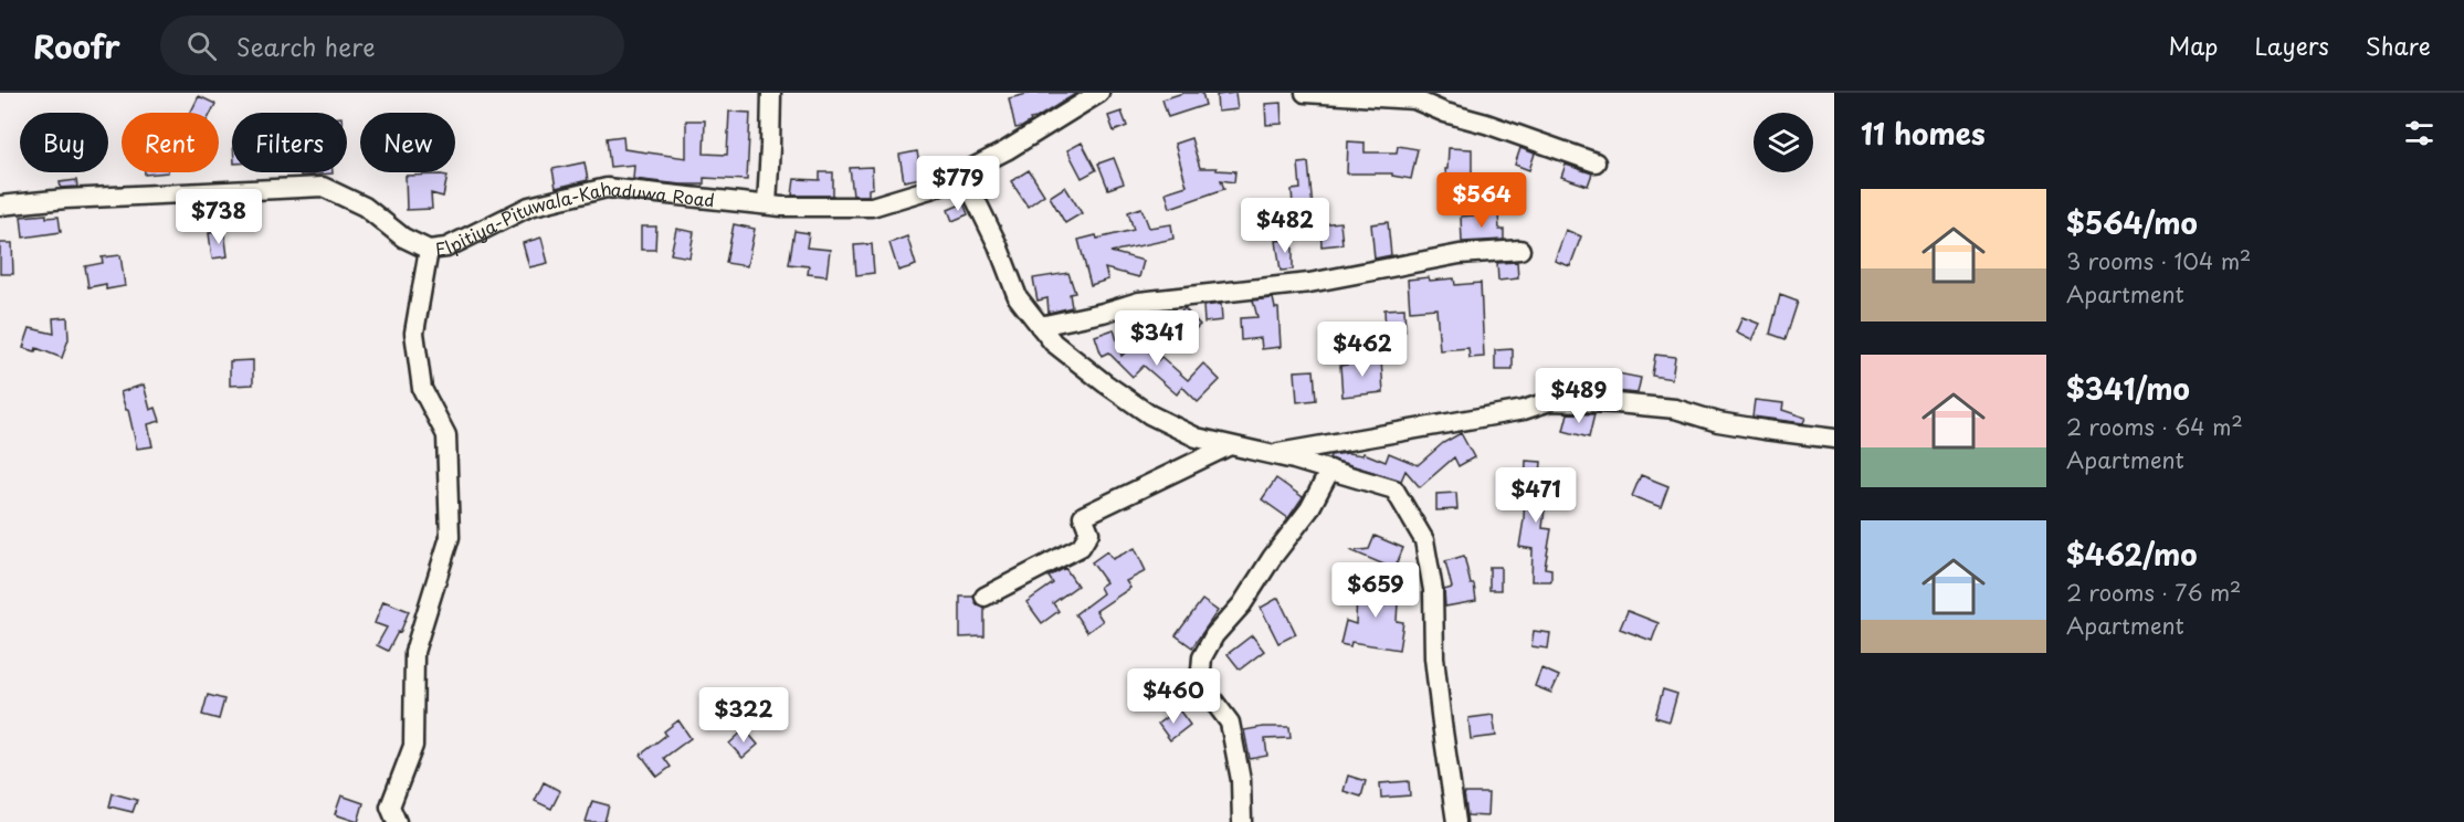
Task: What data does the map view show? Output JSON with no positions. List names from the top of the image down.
{
  "streets": {
    "street": ["Elpitiya-Pituwala-Kahaduwa Road"]
  },
  "page": {
    "header": "Roofr",
    "search": "Search here",
    "nav": ["Map", "Layers", "Share"],
    "heading": "11 homes",
    "chip": [
      "Buy",
      "Rent",
      "Filters",
      "New"
    ],
    "price": [
      "$779",
      "$564",
      "$738",
      "$482",
      "$341",
      "$462",
      "$489",
      "$471",
      "$659",
      "$460",
      "$322"
    ],
    "list": [
      {
        "name": "$564/mo",
        "note": "3 rooms · 104 m² · Apartment"
      },
      {
        "name": "$341/mo",
        "note": "2 rooms · 64 m² · Apartment"
      },
      {
        "name": "$462/mo",
        "note": "2 rooms · 76 m² · Apartment"
      }
    ]
  }
}
